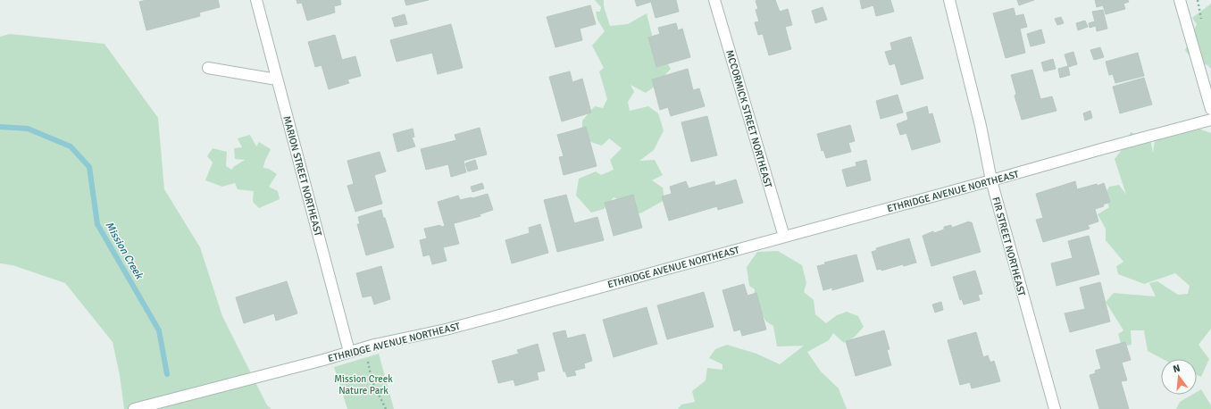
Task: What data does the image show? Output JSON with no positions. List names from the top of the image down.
{
  "streets": {
    "street": [
      "MCCORMICK STREET NORTHEAST",
      "MARION STREET NORTHEAST",
      "ETHRIDGE AVENUE NORTHEAST",
      "FIR STREET NORTHEAST"
    ]
  },
  "crossings": [
    ["MCCORMICK STREET NORTHEAST", "ETHRIDGE AVENUE NORTHEAST"],
    ["MARION STREET NORTHEAST", "ETHRIDGE AVENUE NORTHEAST"],
    ["ETHRIDGE AVENUE NORTHEAST", "FIR STREET NORTHEAST"]
  ],
  "water": ["Mission Creek"],
  "parks": ["Mission Creek Nature Park"],
  "north": "top"
}
